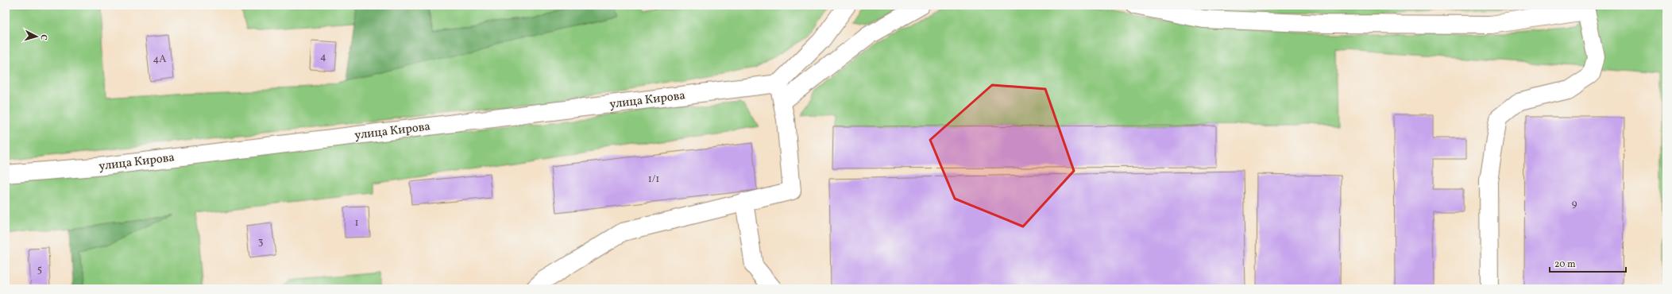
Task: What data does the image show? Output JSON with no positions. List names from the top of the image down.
{
  "streets": {
    "street": ["улица Кирова"]
  },
  "house_numbers": [
    "4",
    "4А",
    "1/1",
    "9",
    "1",
    "3",
    "5"
  ],
  "scale_bar": "20 m",
  "north": "right"
}
